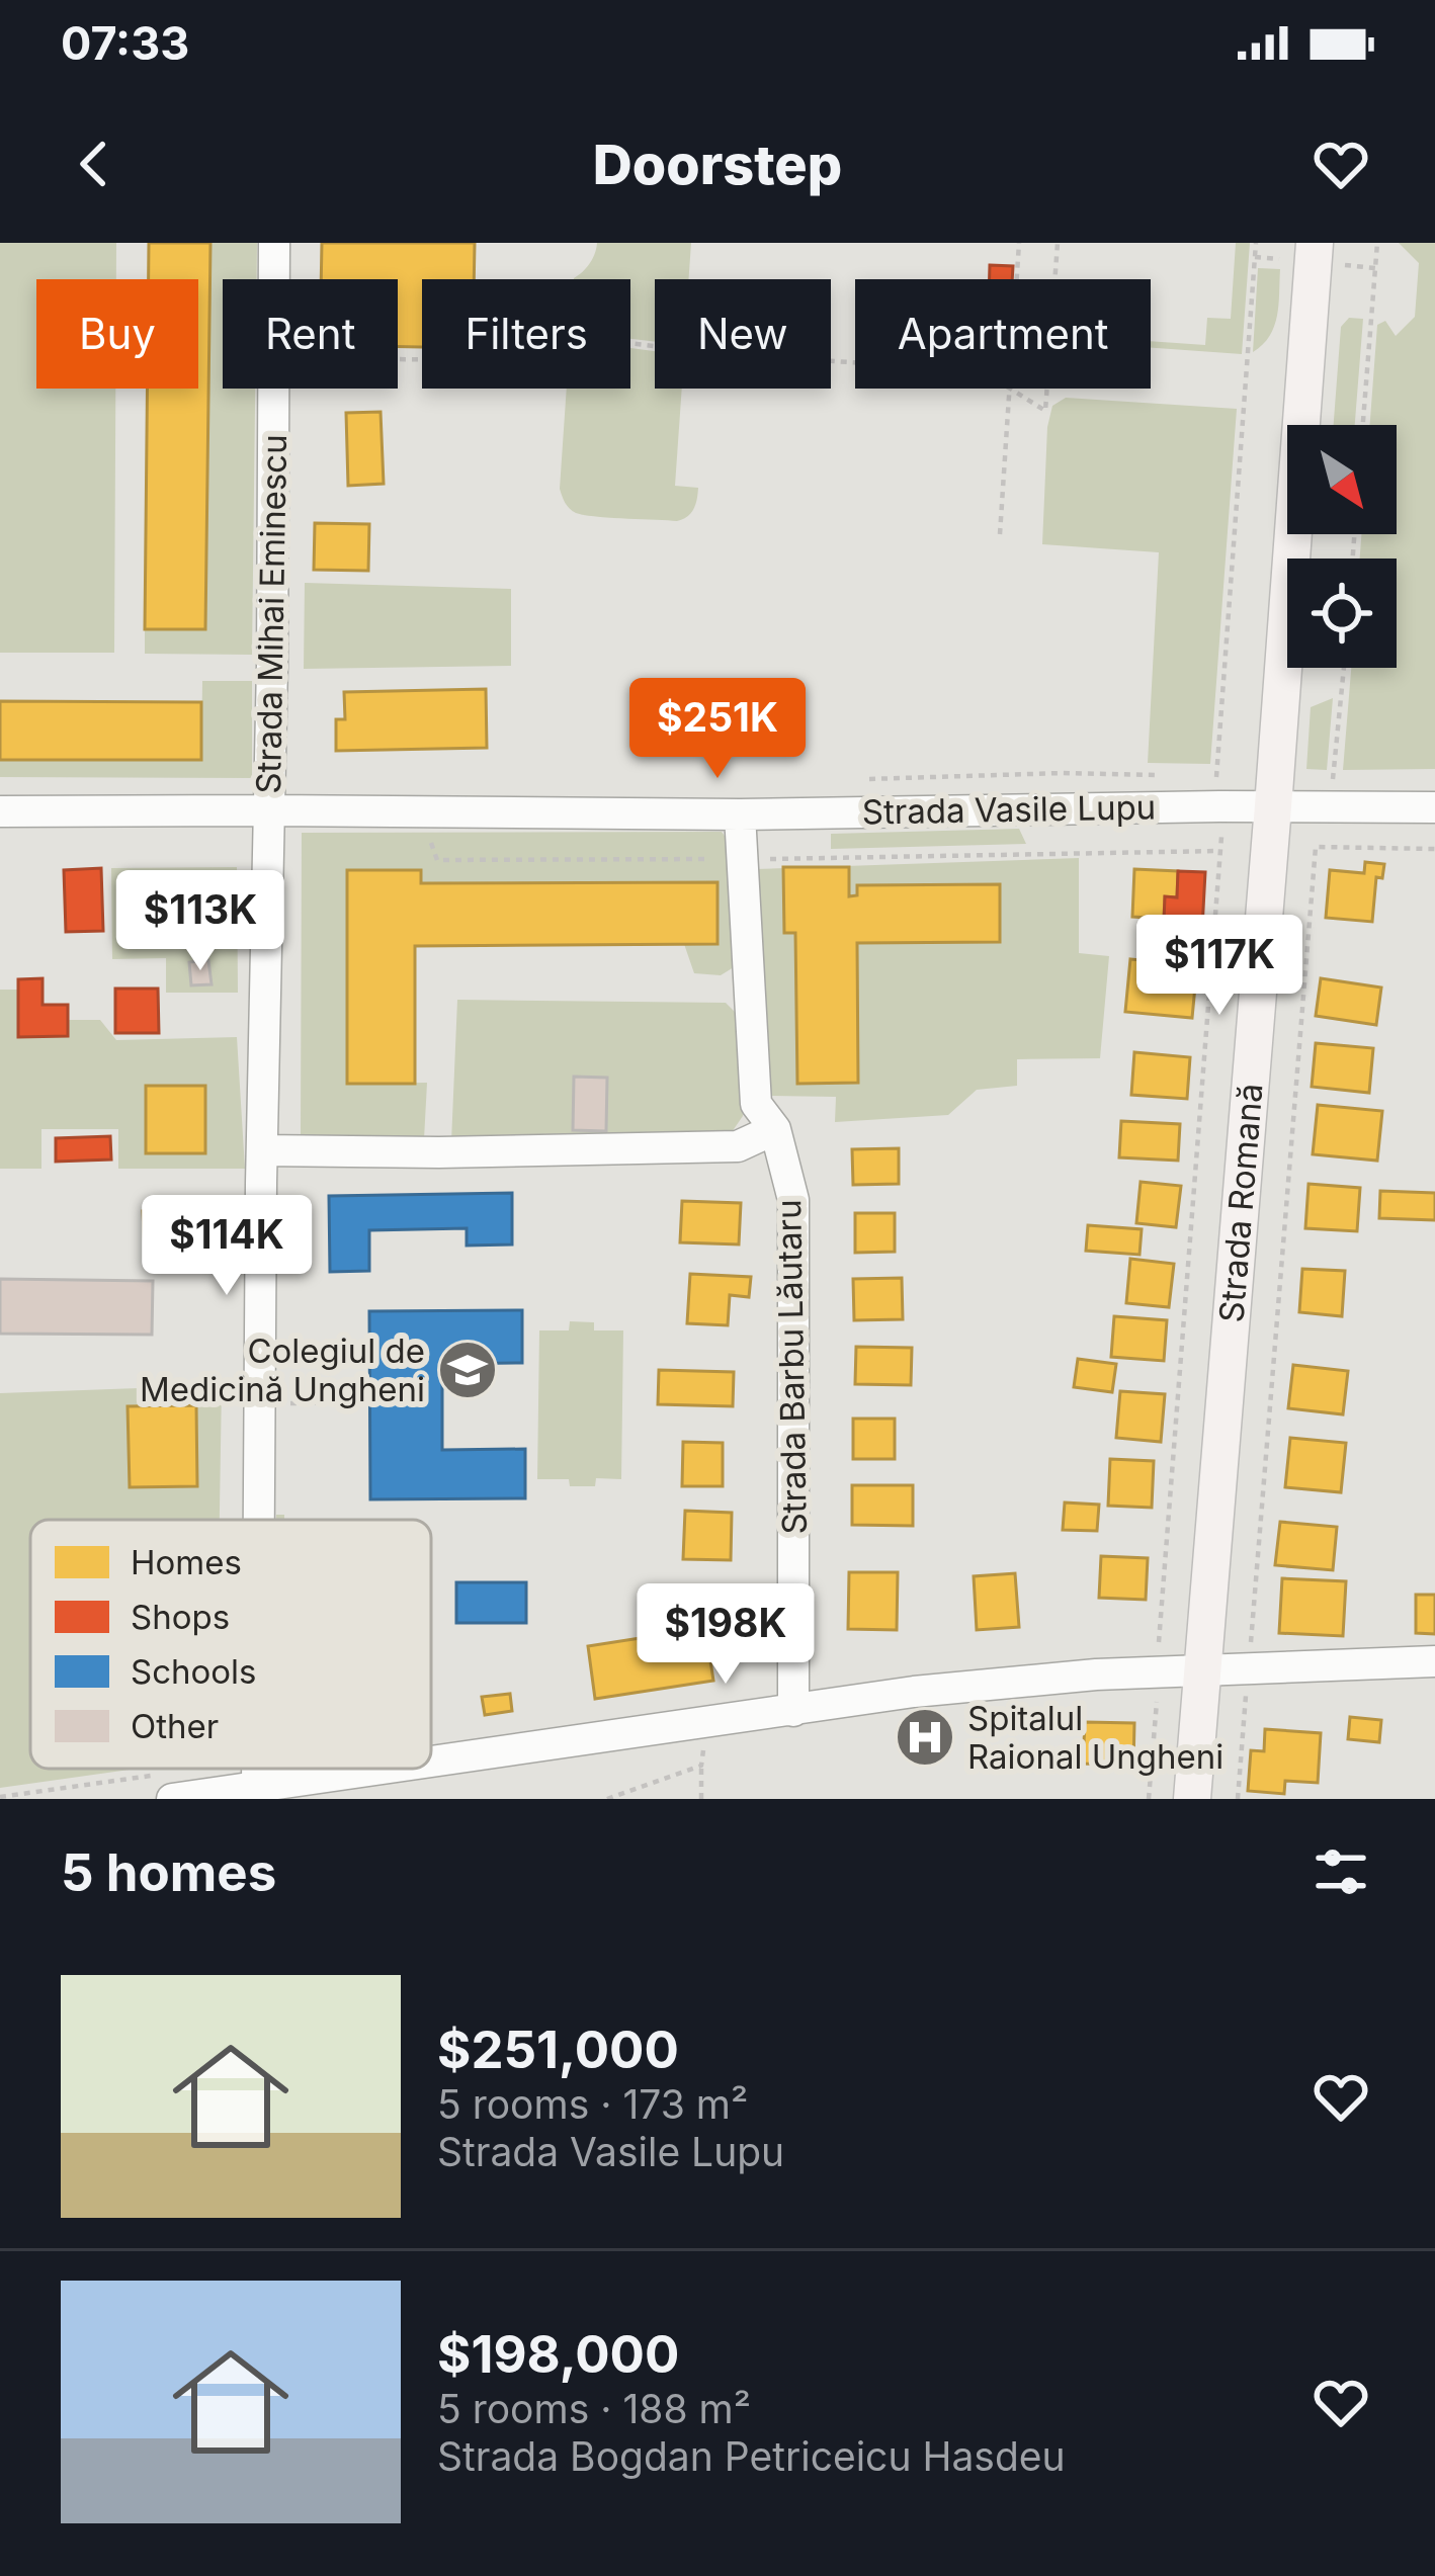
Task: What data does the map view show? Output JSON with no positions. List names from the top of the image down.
{
  "streets": {
    "main road": ["Strada Romană"],
    "street": ["Strada Mihai Eminescu", "Strada Vasile Lupu", "Strada Barbu Lăutaru"]
  },
  "crossings": [
    ["Strada Mihai Eminescu", "Strada Vasile Lupu"],
    ["Strada Vasile Lupu", "Strada Romană"],
    ["Strada Vasile Lupu", "Strada Barbu Lăutaru"]
  ],
  "places": {
    "school or university": ["Colegiul de Medicină Ungheni"],
    "hospital": ["Spitalul Raional Ungheni"]
  },
  "legend": [
    "Homes",
    "Shops",
    "Schools",
    "Other"
  ],
  "north": "bottom right",
  "page": {
    "status": "07:33",
    "header": "Doorstep",
    "chip": [
      "Buy",
      "Rent",
      "Filters",
      "New",
      "Apartment"
    ],
    "price": [
      "$251K",
      "$113K",
      "$117K",
      "$114K",
      "$198K"
    ],
    "heading": "5 homes",
    "list": [
      {
        "name": "$251,000",
        "note": "5 rooms · 173 m² · Strada Vasile Lupu"
      },
      {
        "name": "$198,000",
        "note": "5 rooms · 188 m² · Strada Bogdan Petriceicu Hasdeu"
      }
    ]
  }
}
